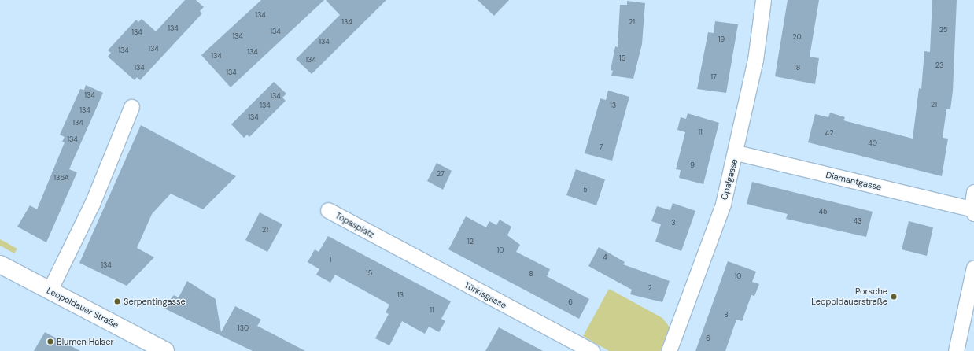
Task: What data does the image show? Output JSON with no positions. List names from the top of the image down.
{
  "streets": {
    "main road": ["Leopoldauer Straße"],
    "street": [
      "Opalgasse",
      "Diamantgasse",
      "Topasplatz",
      "Türkisgasse"
    ]
  },
  "crossings": [
    ["Opalgasse", "Diamantgasse"],
    ["Topasplatz", "Türkisgasse"]
  ],
  "places": ["Porsche Leopoldauerstraße", "Serpentingasse", "Blumen Halser"],
  "house_numbers": [
    "134",
    "134",
    "21",
    "134",
    "25",
    "134",
    "134",
    "134",
    "20",
    "19",
    "134",
    "134",
    "134",
    "134",
    "134",
    "15",
    "134",
    "23",
    "134",
    "18",
    "134",
    "17",
    "134",
    "134",
    "21",
    "134",
    "13",
    "134",
    "134",
    "134",
    "11",
    "42",
    "134",
    "40",
    "7",
    "9",
    "27",
    "136A",
    "5",
    "45",
    "43",
    "3",
    "21",
    "12",
    "10",
    "4",
    "1",
    "134",
    "15",
    "8",
    "10",
    "2",
    "13",
    "6",
    "11",
    "8",
    "130",
    "6"
  ]
}
